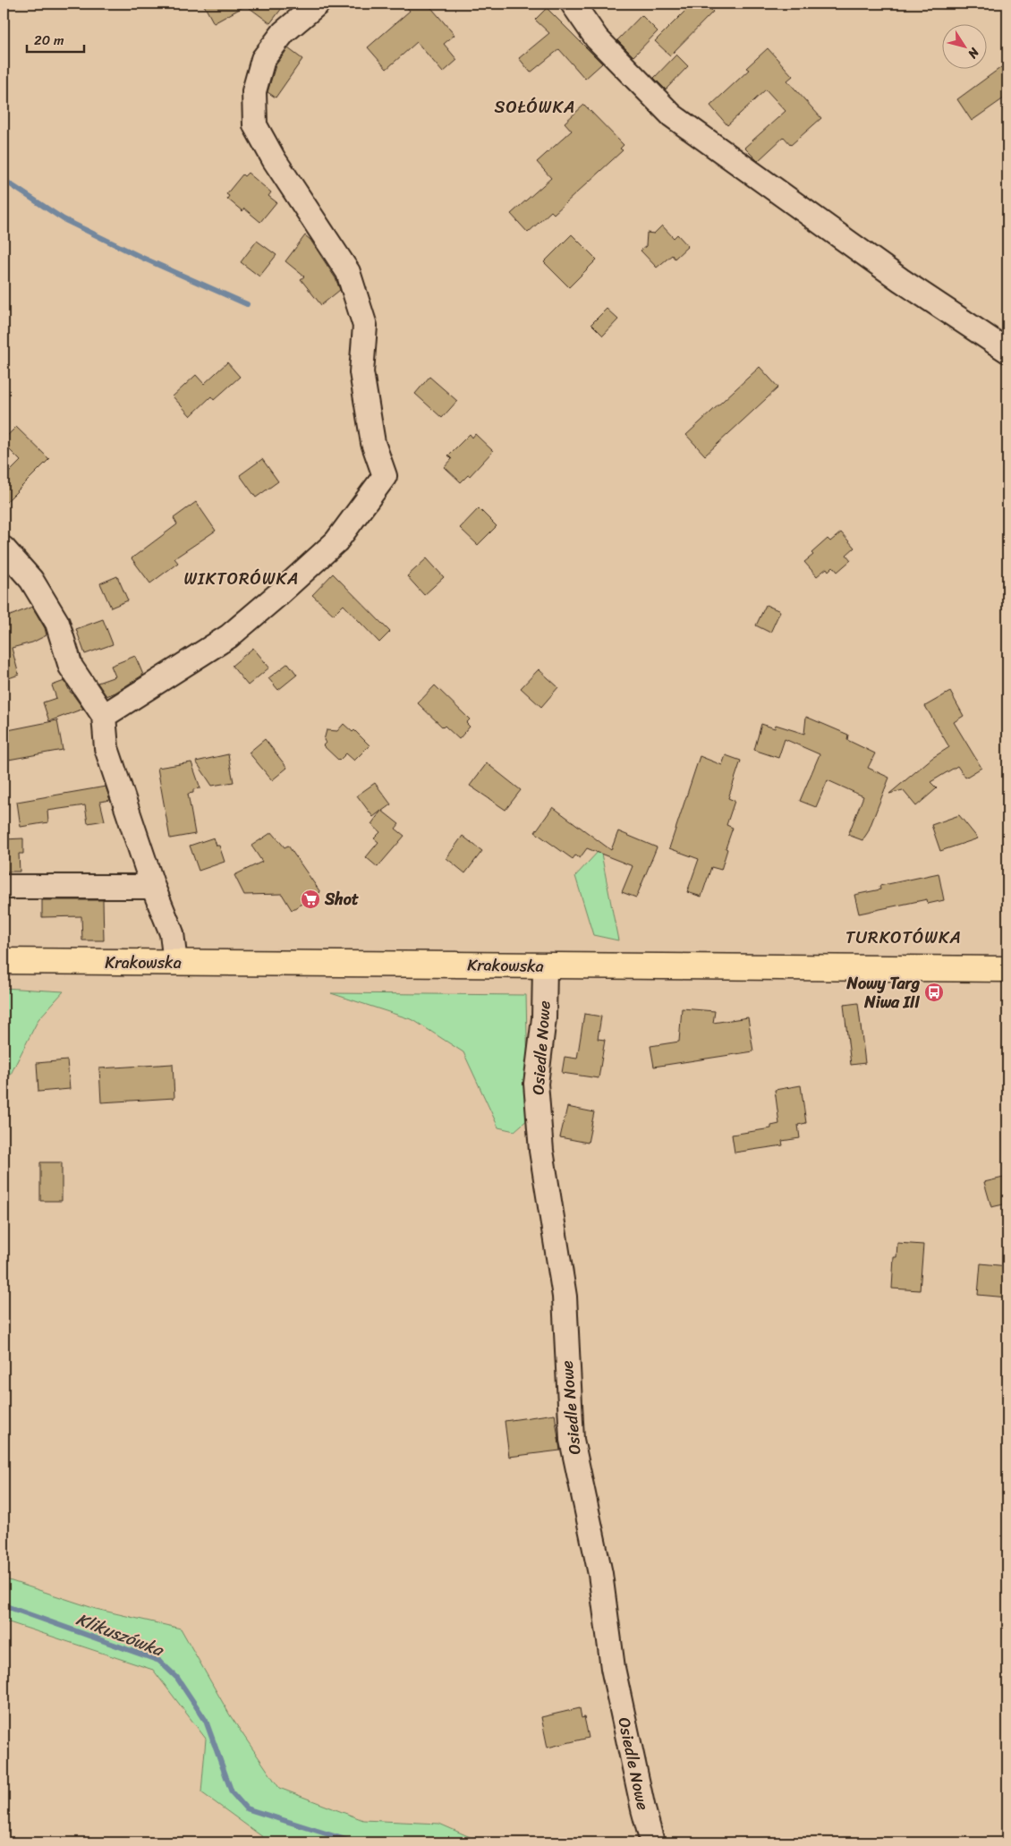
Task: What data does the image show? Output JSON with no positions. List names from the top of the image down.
{
  "streets": {
    "main road": ["Krakowska"],
    "street": ["Osiedle Nowe"]
  },
  "crossings": [
    ["Krakowska", "Osiedle Nowe"]
  ],
  "districts": ["SOŁÓWKA", "WIKTORÓWKA", "TURKOTÓWKA"],
  "water": ["Klikuszówka"],
  "places": {
    "supermarket": ["Shot"],
    "bus stop": ["Nowy Targ Niwa III"]
  },
  "scale_bar": "20 m",
  "north": "bottom right"
}
